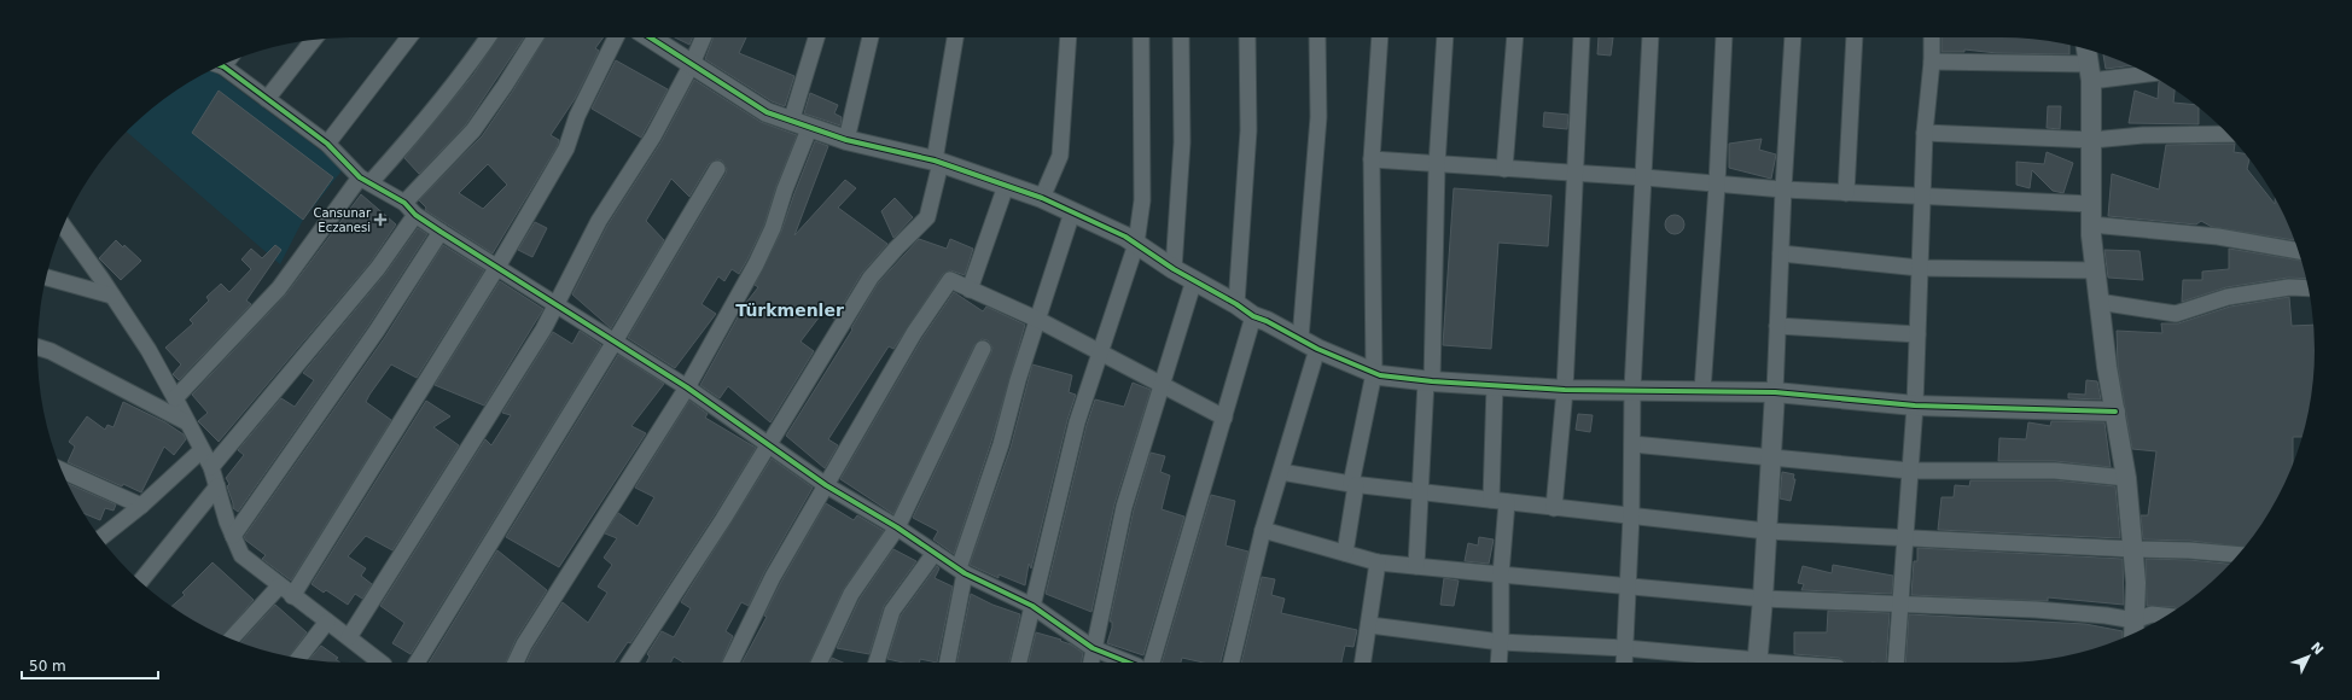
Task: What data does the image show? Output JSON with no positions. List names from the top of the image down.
{
  "districts": ["Türkmenler"],
  "places": {
    "health": ["Cansunar Eczanesi"]
  },
  "scale_bar": "50 m",
  "north": "top right"
}
